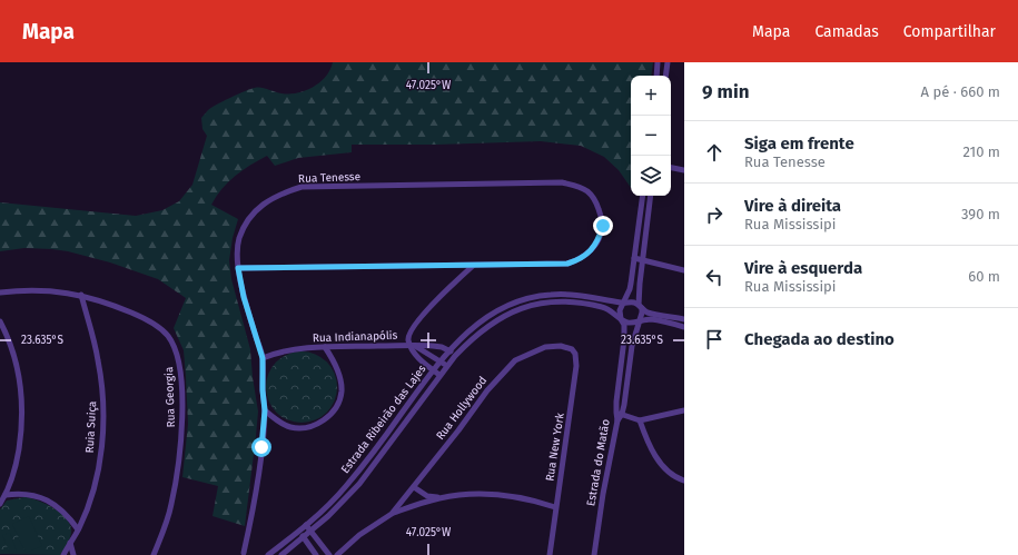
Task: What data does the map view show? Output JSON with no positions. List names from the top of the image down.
{
  "streets": {
    "street": [
      "Rua Tenesse",
      "Rua Indianapólis",
      "Rua Georgia",
      "Rua Hollywood",
      "Estrada Ribeirão das Lajes",
      "Ruia Suiça",
      "Rua New York",
      "Estrada do Matão"
    ]
  },
  "crossings": [
    ["Rua Tenesse", "Rua Indianapólis"],
    ["Rua Indianapólis", "Estrada Ribeirão das Lajes"],
    ["Rua Georgia", "Ruia Suiça"],
    ["Rua Hollywood", "Rua New York"],
    ["Estrada Ribeirão das Lajes", "Estrada do Matão"]
  ],
  "page": {
    "header": "Mapa",
    "nav": ["Mapa", "Camadas", "Compartilhar"],
    "heading": ["9 min", "A pé · 660 m"],
    "map_buttons": ["+", "−"],
    "list": [
      ["Siga em frente", "Rua Tenesse", "210 m"],
      ["Vire à direita", "Rua Mississipi", "390 m"],
      ["Vire à esquerda", "Rua Mississipi", "60 m"],
      "Chegada ao destino"
    ]
  },
  "coordinates": ["47.025°W", "23.635°S"]
}
